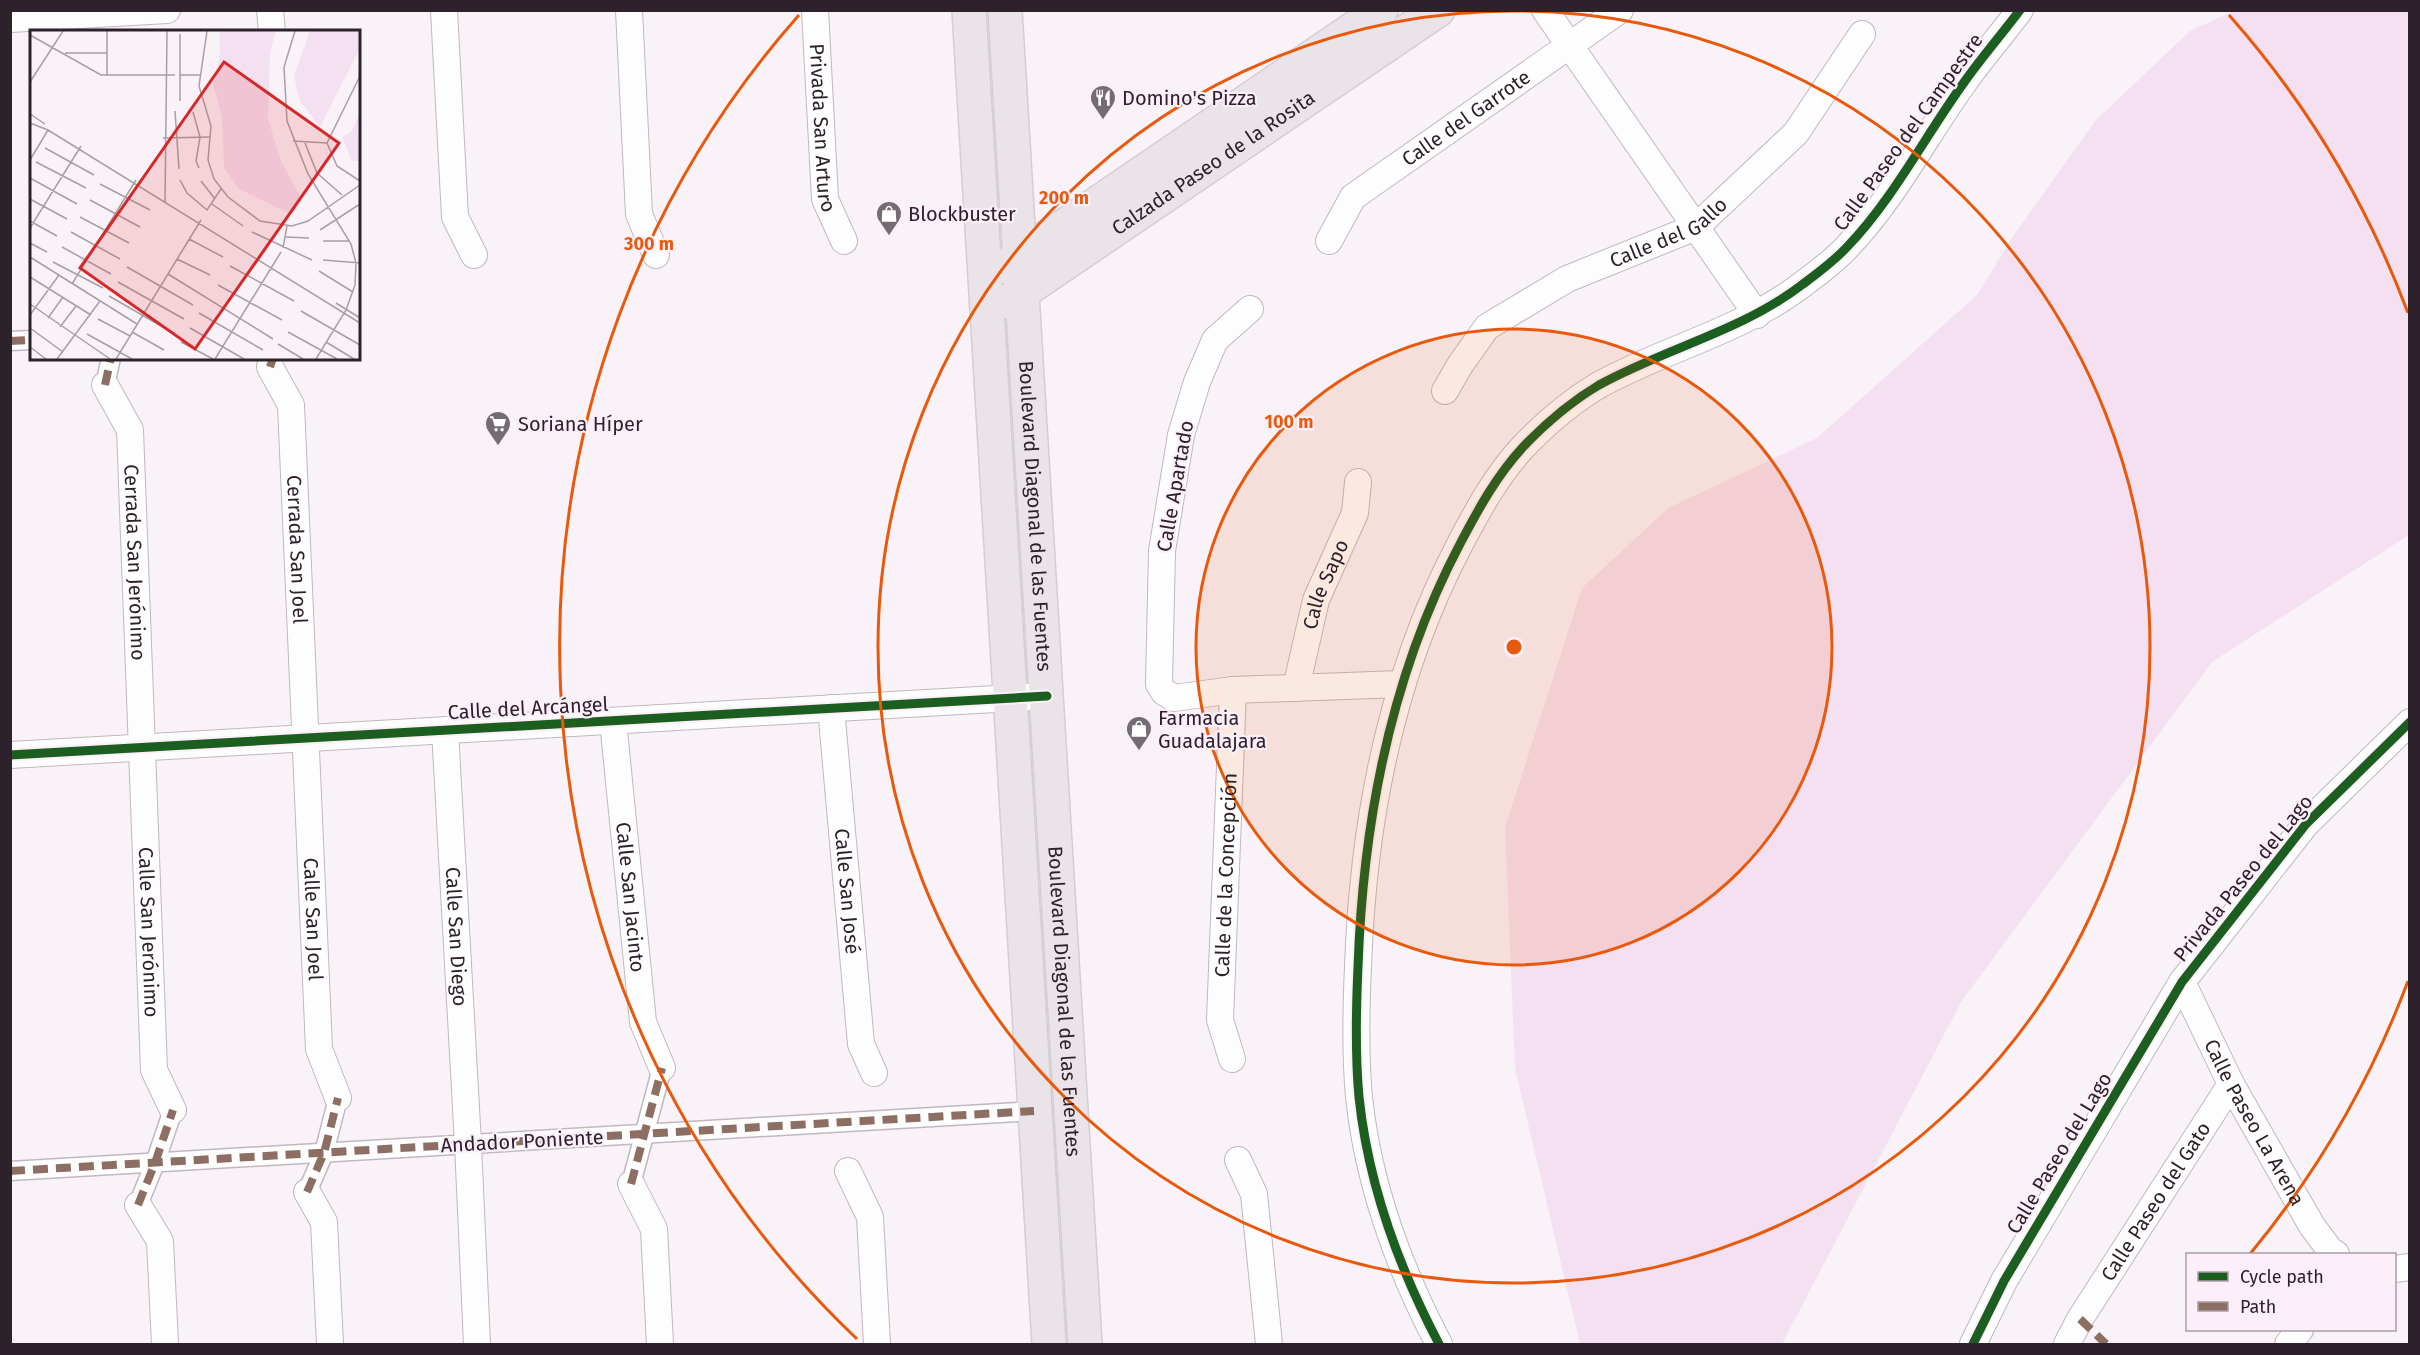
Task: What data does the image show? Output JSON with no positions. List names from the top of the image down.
{
  "streets": {
    "main road": ["Calzada Paseo de la Rosita", "Boulevard Diagonal de las Fuentes"],
    "street": [
      "Calle del Garrote",
      "Privada San Arturo",
      "Calle Paseo del Campestre",
      "Calle del Gallo",
      "Calle Apartado",
      "Cerrada San Joel",
      "Cerrada San Jerónimo",
      "Calle Sapo",
      "Calle del Arcángel",
      "Calle de la Concepción",
      "Privada Paseo del Lago",
      "Calle San José",
      "Calle San Jacinto",
      "Calle San Joel",
      "Calle San Jerónimo",
      "Calle San Diego",
      "Calle Paseo La Arena",
      "Andador Poniente",
      "Calle Paseo del Lago",
      "Calle Paseo del Gato"
    ]
  },
  "crossings": [
    ["Calzada Paseo de la Rosita", "Boulevard Diagonal de las Fuentes"],
    ["Calle Apartado", "Calle de la Concepción"],
    ["Boulevard Diagonal de las Fuentes", "Calle del Arcángel"],
    ["Boulevard Diagonal de las Fuentes", "Andador Poniente"],
    ["Cerrada San Joel", "Calle del Arcángel"],
    ["Cerrada San Joel", "Calle San Joel"],
    ["Cerrada San Jerónimo", "Calle del Arcángel"],
    ["Cerrada San Jerónimo", "Calle San Jerónimo"],
    ["Calle del Arcángel", "Calle San José"],
    ["Calle del Arcángel", "Calle San Jacinto"],
    ["Calle del Arcángel", "Calle San Joel"],
    ["Calle del Arcángel", "Calle San Jerónimo"],
    ["Calle del Arcángel", "Calle San Diego"],
    ["Privada Paseo del Lago", "Calle Paseo La Arena"],
    ["Privada Paseo del Lago", "Calle Paseo del Lago"],
    ["Calle San Diego", "Andador Poniente"],
    ["Calle Paseo La Arena", "Calle Paseo del Lago"],
    ["Calle Paseo La Arena", "Calle Paseo del Gato"]
  ],
  "places": {
    "restaurant": ["Domino's Pizza"],
    "shop": ["Blockbuster", "Farmacia Guadalajara"],
    "supermarket": ["Soriana Híper"]
  },
  "legend": ["Cycle path", "Path"],
  "rings": ["200 m", "300 m", "100 m"]
}
